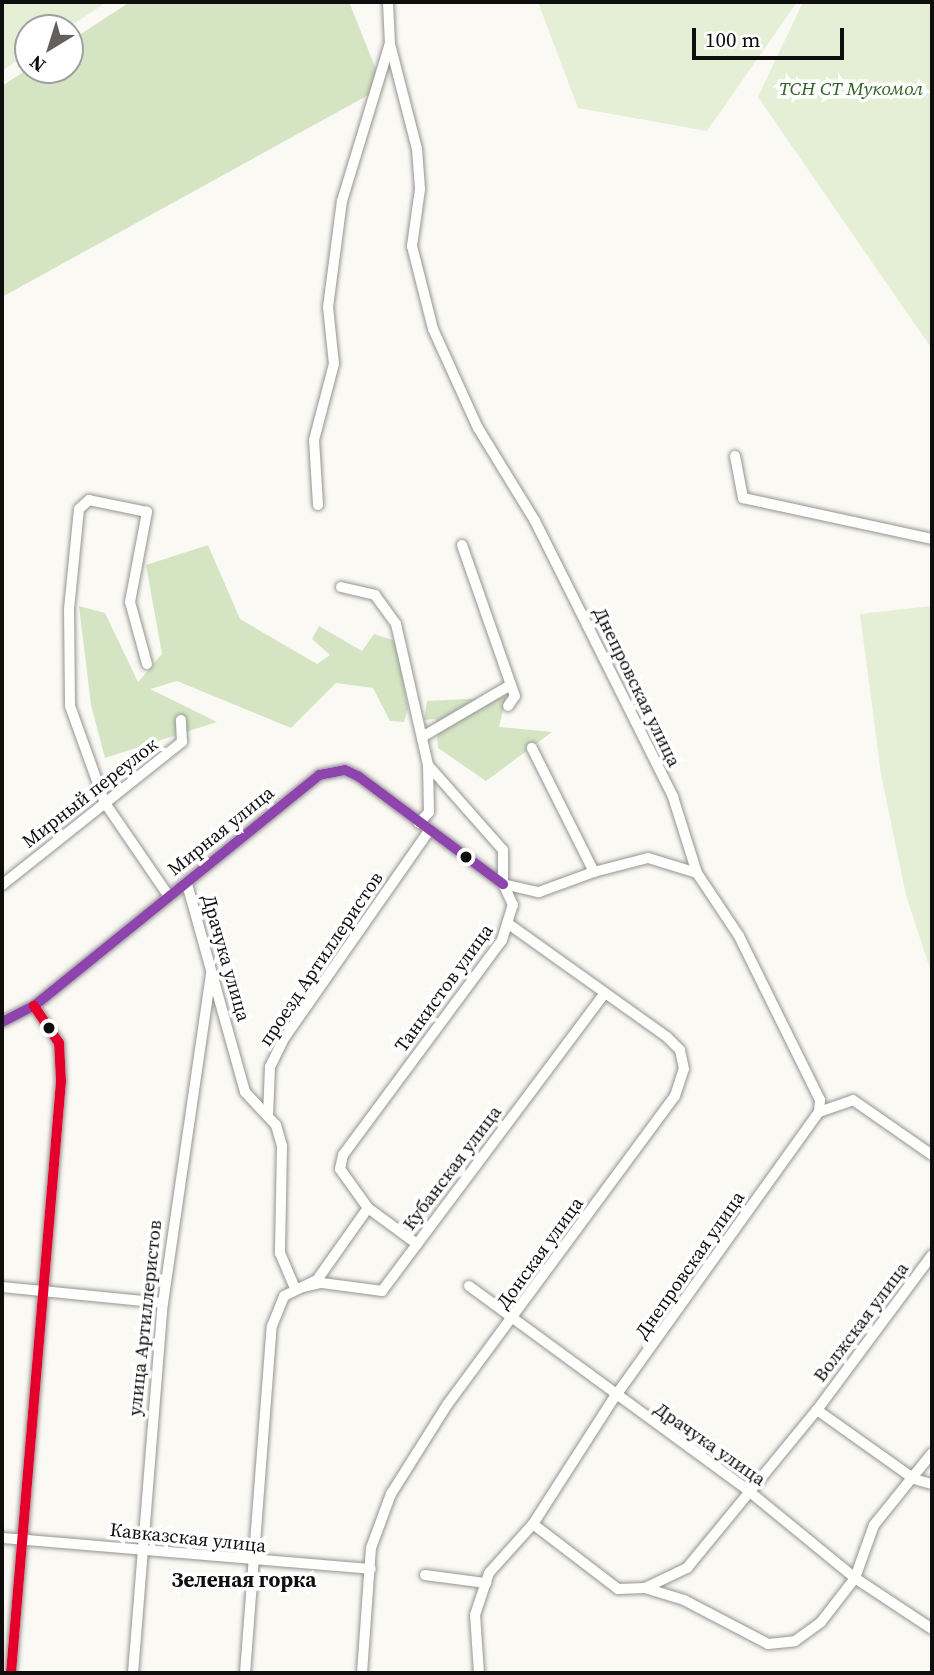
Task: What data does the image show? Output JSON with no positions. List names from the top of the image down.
{
  "streets": {
    "street": [
      "Днепровская улица",
      "Мирный переулок",
      "Мирная улица",
      "Драчука улица",
      "проезд Артиллеристов",
      "Танкистов улица",
      "Кубанская улица",
      "Донская улица",
      "улица Артиллеристов",
      "Волжская улица",
      "Кавказская улица"
    ]
  },
  "crossings": [
    ["Днепровская улица", "Драчука улица"],
    ["Мирная улица", "Драчука улица"],
    ["Мирная улица", "проезд Артиллеристов"],
    ["Мирная улица", "Танкистов улица"],
    ["Драчука улица", "проезд Артиллеристов"],
    ["Драчука улица", "Донская улица"],
    ["Драчука улица", "улица Артиллеристов"],
    ["Драчука улица", "Волжская улица"],
    ["Танкистов улица", "Донская улица"],
    ["Кубанская улица", "Донская улица"],
    ["Донская улица", "Кавказская улица"],
    ["улица Артиллеристов", "Кавказская улица"]
  ],
  "districts": ["Зеленая горка"],
  "parks": ["ТСН СТ Мукомол"],
  "scale_bar": "100 m",
  "north": "bottom left"
}
